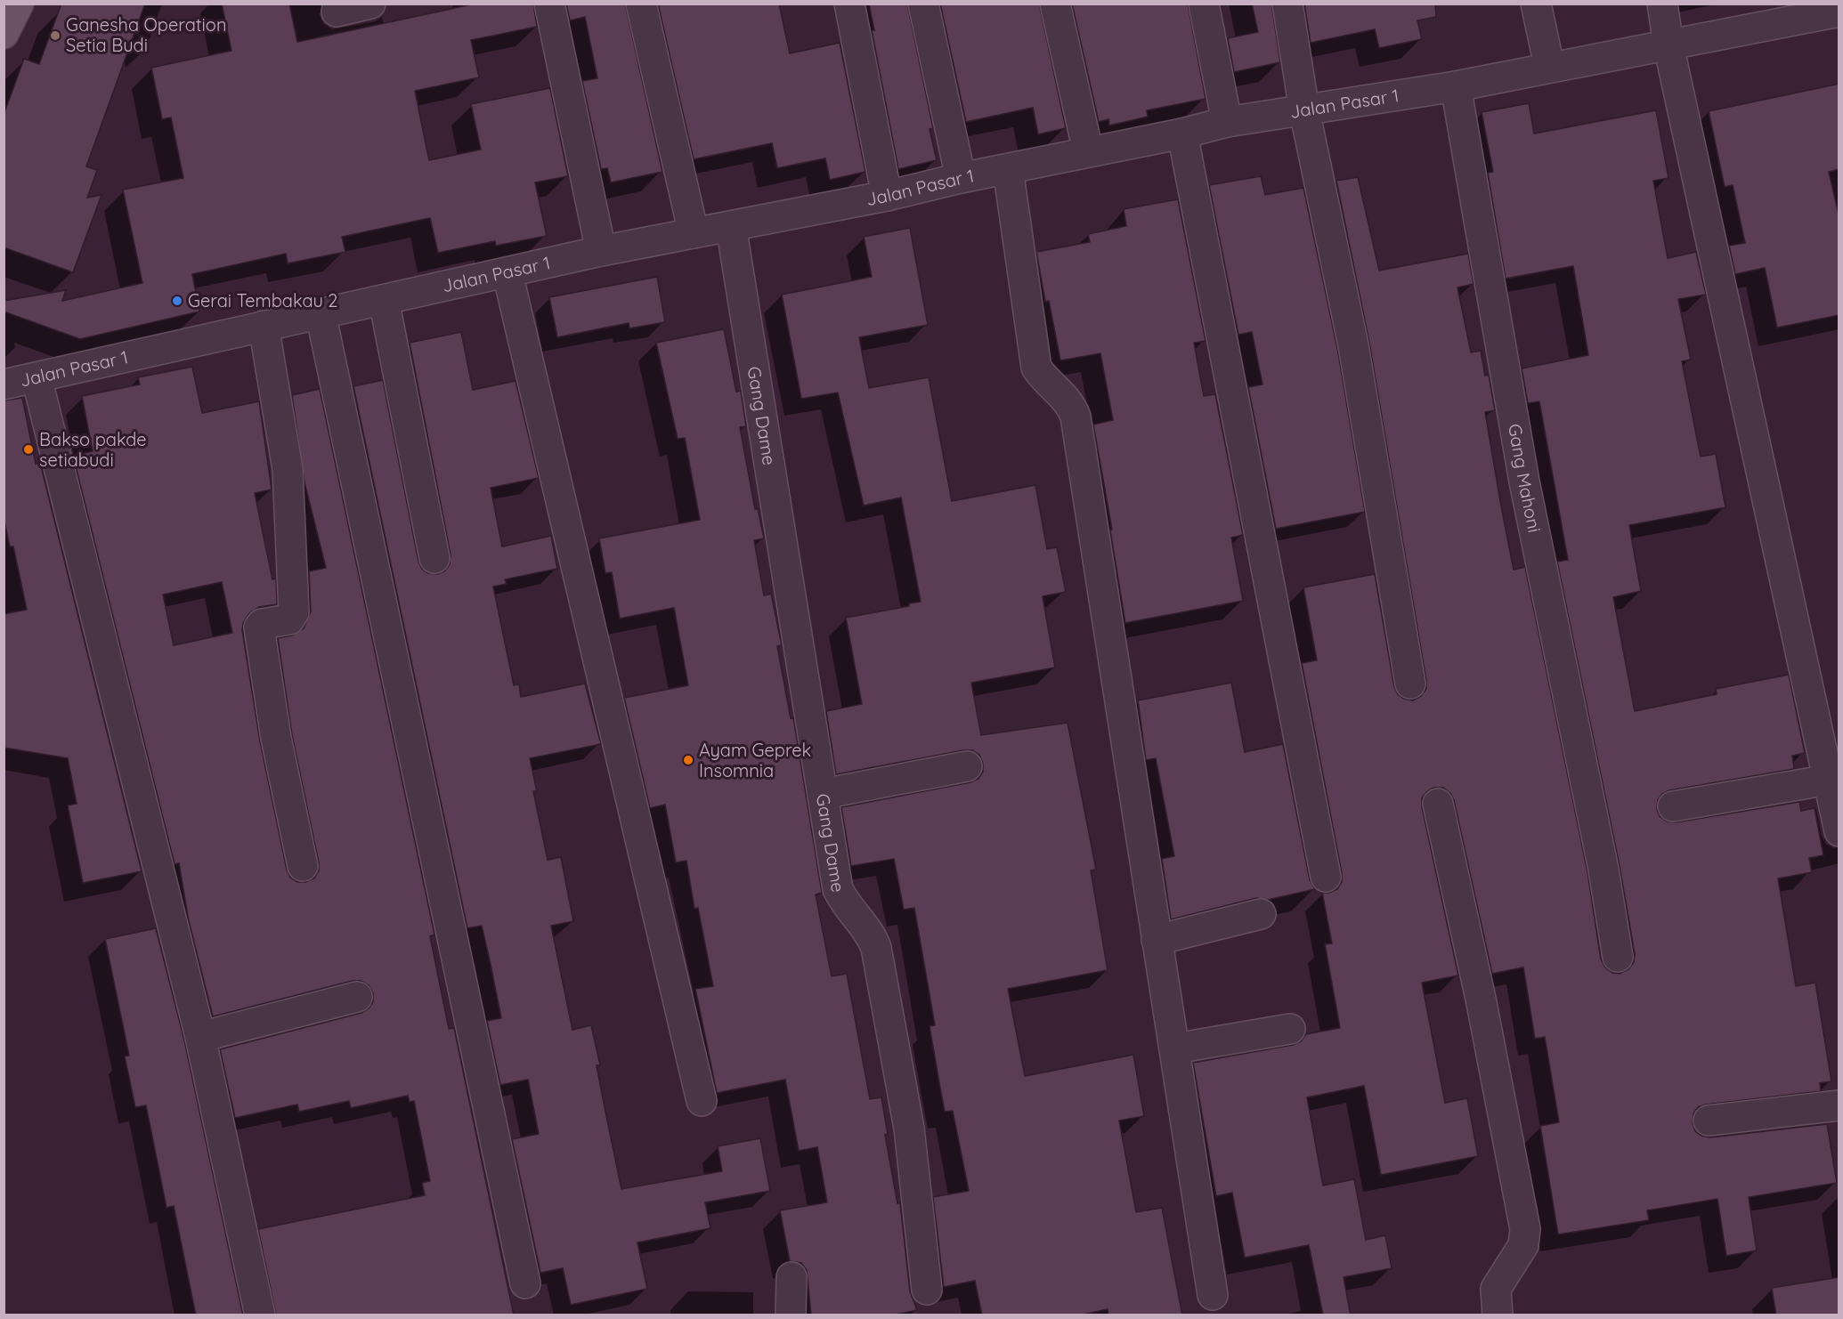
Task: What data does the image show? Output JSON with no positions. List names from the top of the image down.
{
  "streets": {
    "street": ["Jalan Pasar 1", "Gang Dame", "Gang Mahoni"]
  },
  "crossings": [
    ["Jalan Pasar 1", "Gang Dame"],
    ["Jalan Pasar 1", "Gang Mahoni"]
  ],
  "places": [
    "Ganesha Operation Setia Budi",
    "Gerai Tembakau 2",
    "Bakso pakde setiabudi",
    "Ayam Geprek Insomnia"
  ]
}
